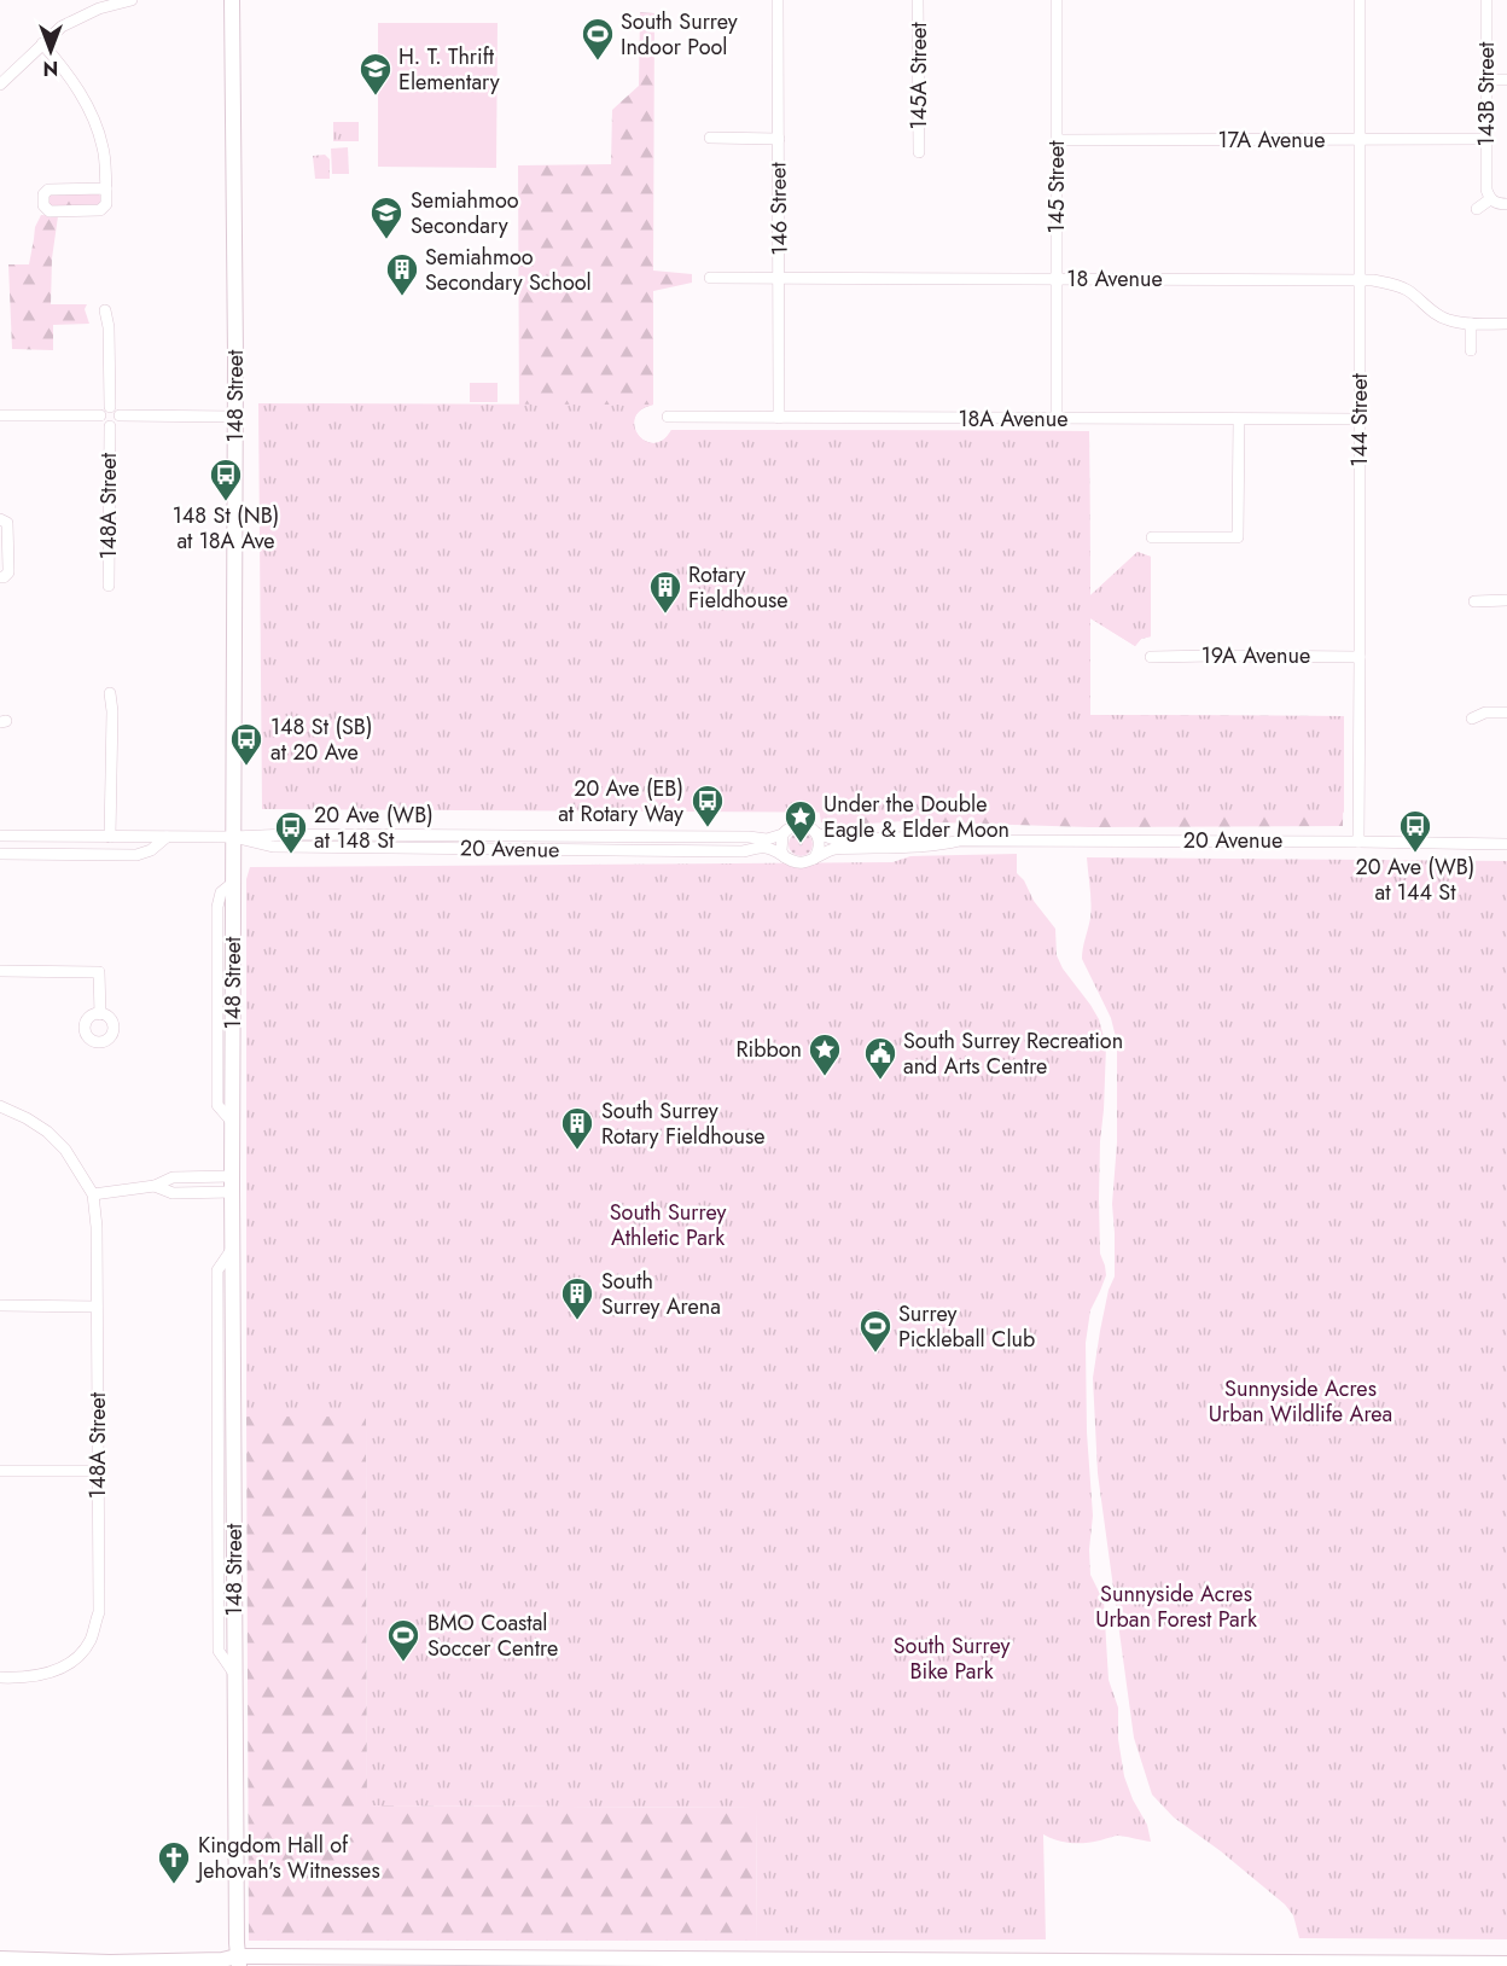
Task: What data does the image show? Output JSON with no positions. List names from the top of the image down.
{
  "streets": {
    "main road": ["148 Street"],
    "street": [
      "145A Street",
      "143B Street",
      "17A Avenue",
      "145 Street",
      "146 Street",
      "18 Avenue",
      "18A Avenue",
      "144 Street",
      "148A Street",
      "19A Avenue",
      "20 Avenue"
    ]
  },
  "crossings": [
    ["143B Street", "17A Avenue"],
    ["17A Avenue", "145 Street"],
    ["17A Avenue", "144 Street"],
    ["145 Street", "18 Avenue"],
    ["145 Street", "18A Avenue"],
    ["146 Street", "18 Avenue"],
    ["146 Street", "18A Avenue"],
    ["18 Avenue", "144 Street"],
    ["148 Street", "20 Avenue"],
    ["18A Avenue", "144 Street"],
    ["144 Street", "19A Avenue"],
    ["144 Street", "20 Avenue"]
  ],
  "parks": [
    "South Surrey Athletic Park",
    "Sunnyside Acres Urban Wildlife Area",
    "Sunnyside Acres Urban Forest Park",
    "South Surrey Bike Park"
  ],
  "places": {
    "sports": ["South Surrey Indoor Pool", "Surrey Pickleball Club", "BMO Coastal Soccer Centre"],
    "school or university": ["H. T. Thrift Elementary", "Semiahmoo Secondary"],
    "building": [
      "Semiahmoo Secondary School",
      "Rotary Fieldhouse",
      "South Surrey Rotary Fieldhouse",
      "South Surrey Arena"
    ],
    "bus stop": [
      "148 St (NB) at 18A Ave",
      "148 St (SB) at 20 Ave",
      "20 Ave (EB) at Rotary Way",
      "20 Ave (WB) at 144 St",
      "20 Ave (WB) at 148 St"
    ],
    "place": ["Under the Double Eagle & Elder Moon", "Ribbon"],
    "public building": ["South Surrey Recreation and Arts Centre"],
    "church": ["Kingdom Hall of Jehovah's Witnesses"]
  },
  "north": "bottom"
}
